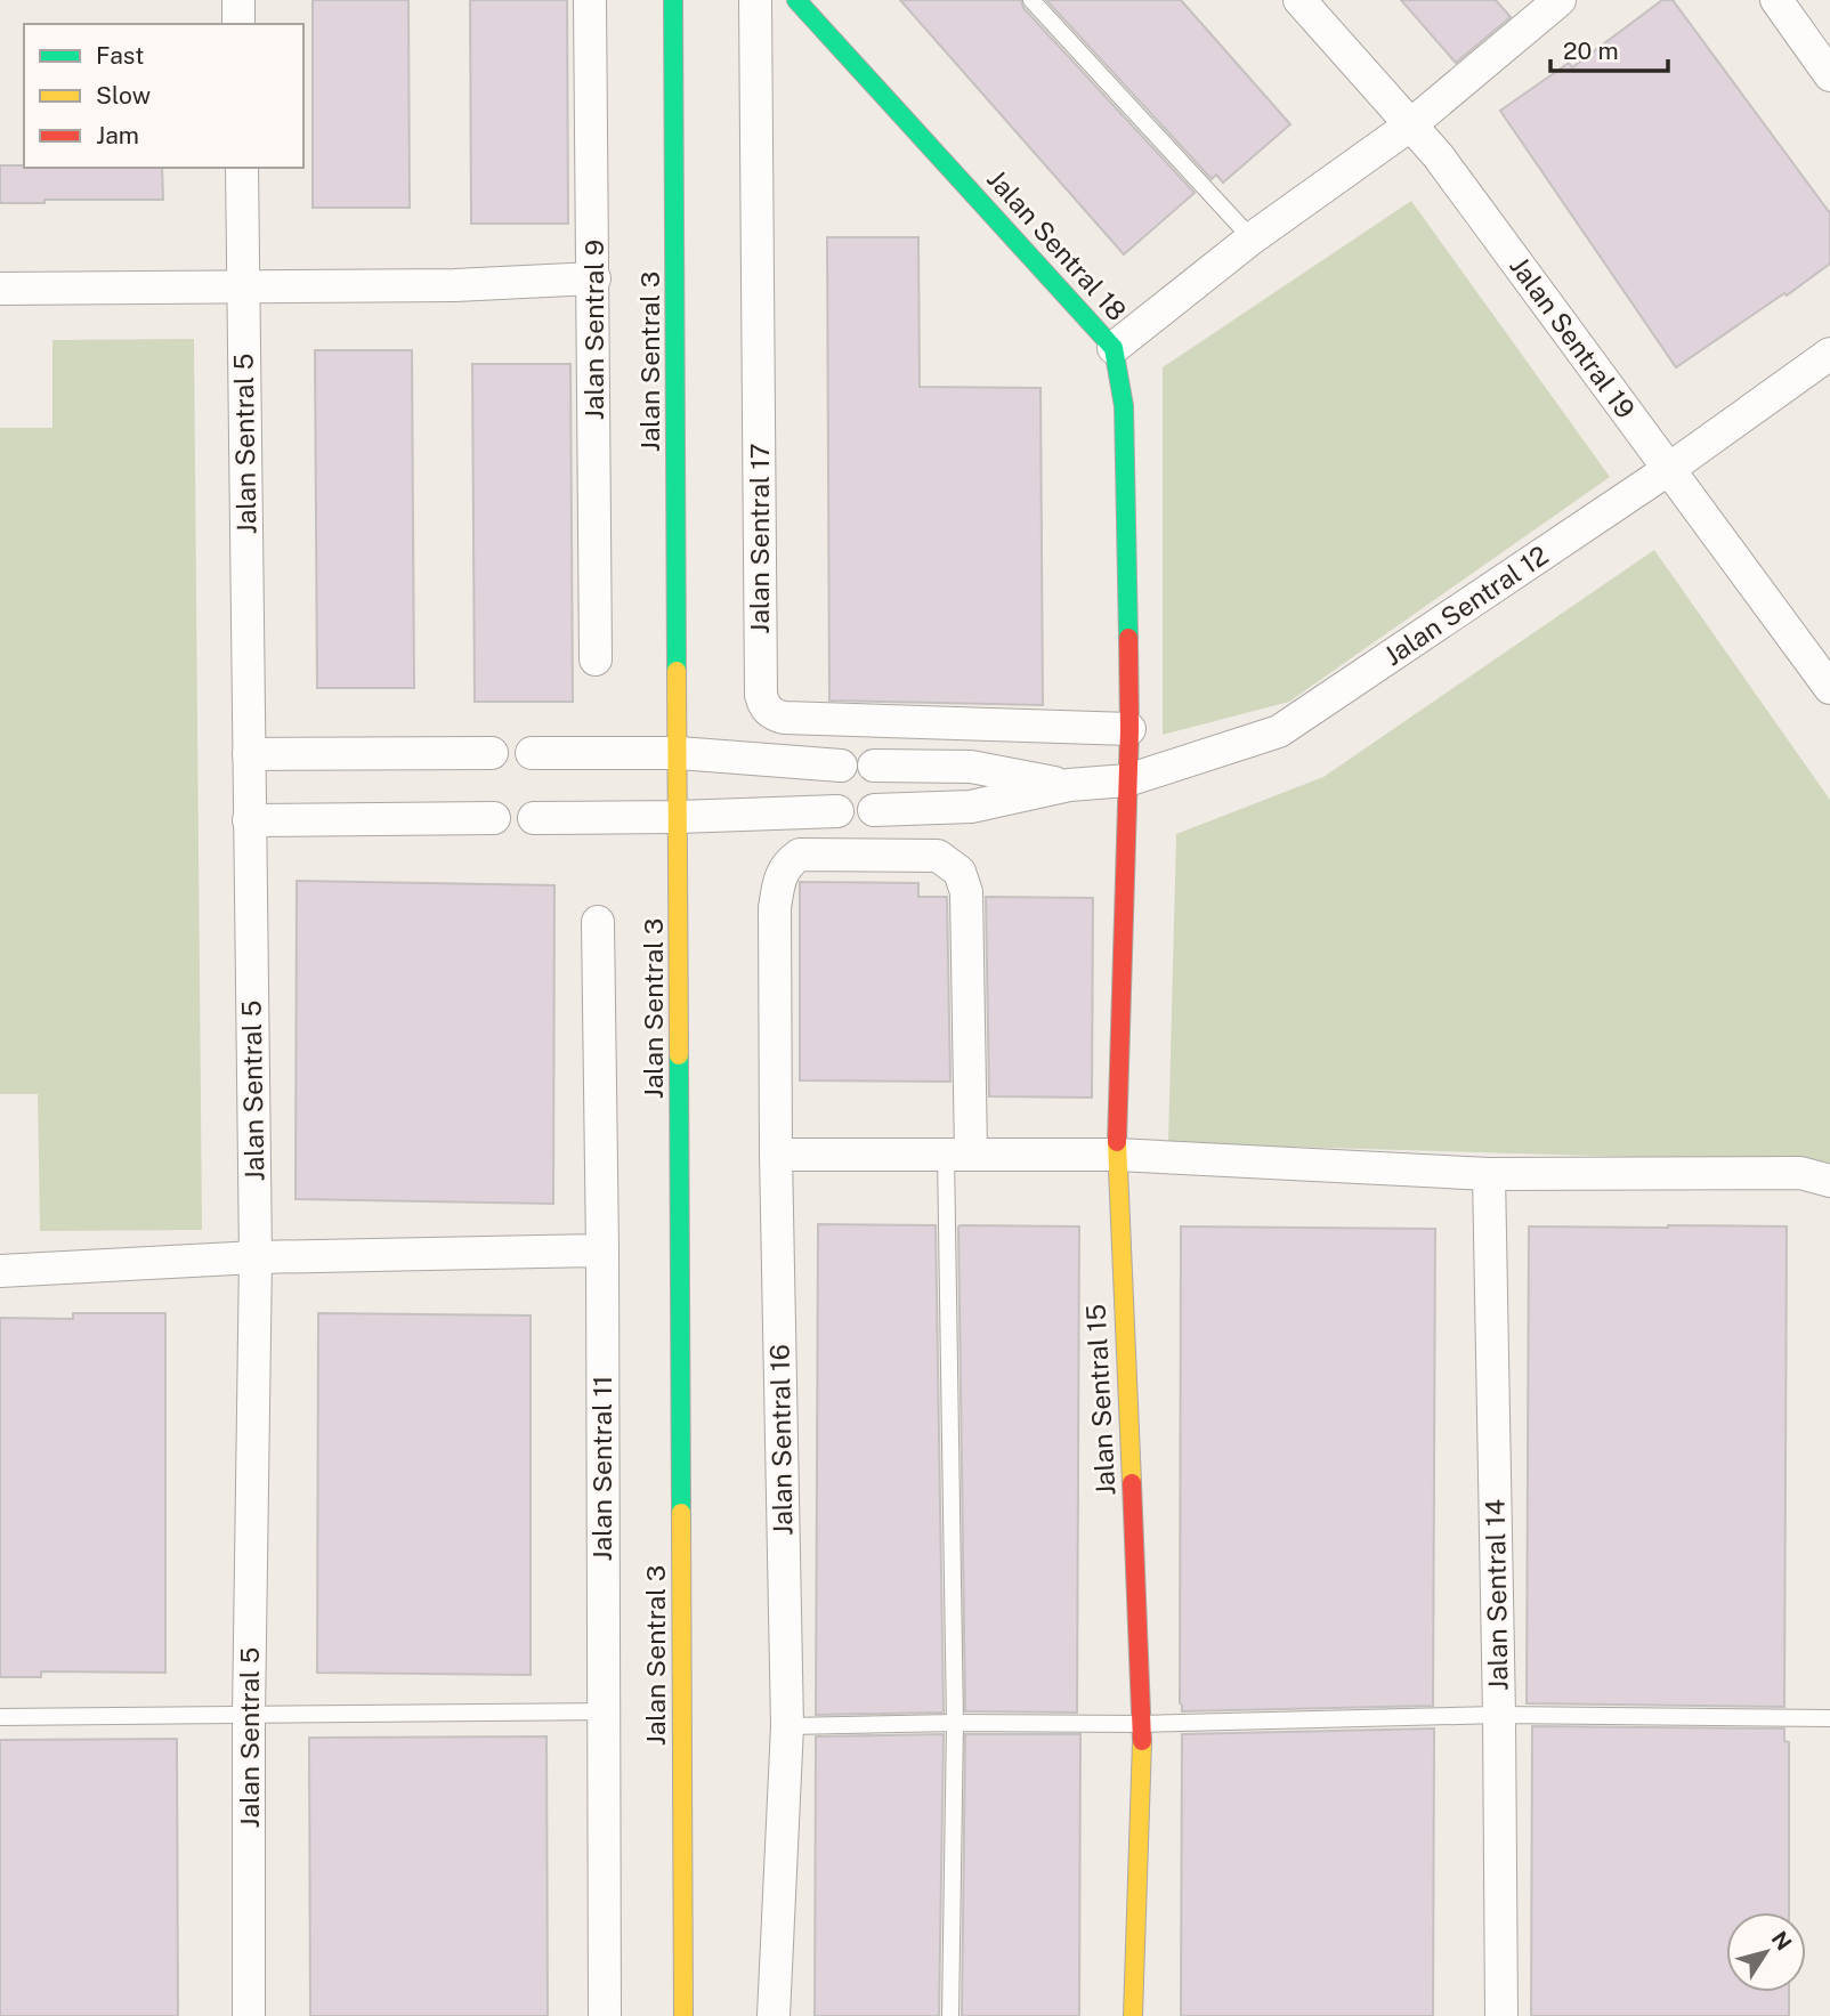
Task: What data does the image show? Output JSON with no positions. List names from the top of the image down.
{
  "streets": {
    "street": [
      "Jalan Sentral 18",
      "Jalan Sentral 9",
      "Jalan Sentral 19",
      "Jalan Sentral 3",
      "Jalan Sentral 5",
      "Jalan Sentral 17",
      "Jalan Sentral 12",
      "Jalan Sentral 15",
      "Jalan Sentral 16",
      "Jalan Sentral 11",
      "Jalan Sentral 14"
    ]
  },
  "crossings": [
    ["Jalan Sentral 18", "Jalan Sentral 17"],
    ["Jalan Sentral 18", "Jalan Sentral 12"],
    ["Jalan Sentral 18", "Jalan Sentral 15"],
    ["Jalan Sentral 19", "Jalan Sentral 12"],
    ["Jalan Sentral 12", "Jalan Sentral 15"]
  ],
  "legend": ["Fast", "Slow", "Jam"],
  "scale_bar": "20 m",
  "north": "top right"
}
